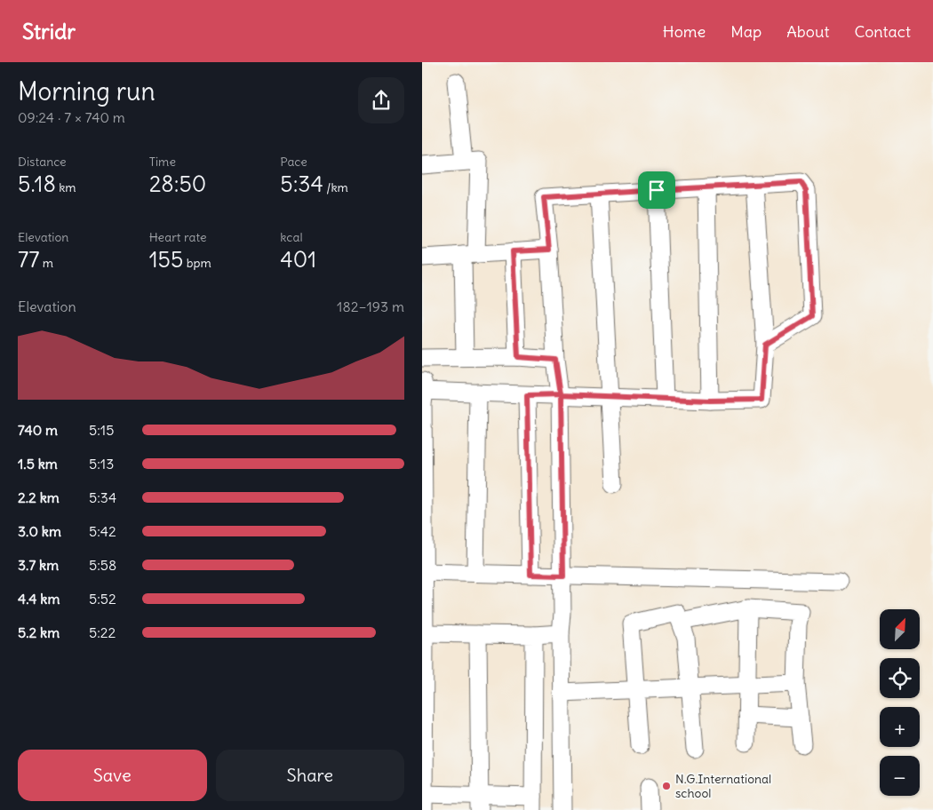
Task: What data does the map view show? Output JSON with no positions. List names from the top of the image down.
{
  "places": ["N.G.International school"],
  "north": "top right",
  "page": {
    "header": "Stridr",
    "nav": [
      "Home",
      "Map",
      "About",
      "Contact"
    ],
    "heading": ["Morning run", "09:24 · 7 × 740 m"],
    "stats": [
      ["Distance", "5.18 km"],
      ["Time", "28:50"],
      ["Pace", "5:34 /km"],
      ["Elevation", "77 m"],
      ["Heart rate", "155 bpm"],
      ["kcal", "401"]
    ],
    "chart": ["Elevation", "182–193 m"],
    "list": [
      {
        "name": "740 m",
        "note": "5:15"
      },
      {
        "name": "1.5 km",
        "note": "5:13"
      },
      {
        "name": "2.2 km",
        "note": "5:34"
      },
      {
        "name": "3.0 km",
        "note": "5:42"
      },
      {
        "name": "3.7 km",
        "note": "5:58"
      },
      {
        "name": "4.4 km",
        "note": "5:52"
      },
      {
        "name": "5.2 km",
        "note": "5:22"
      }
    ],
    "map_buttons": ["+", "−"],
    "buttons": ["Save", "Share"]
  }
}
